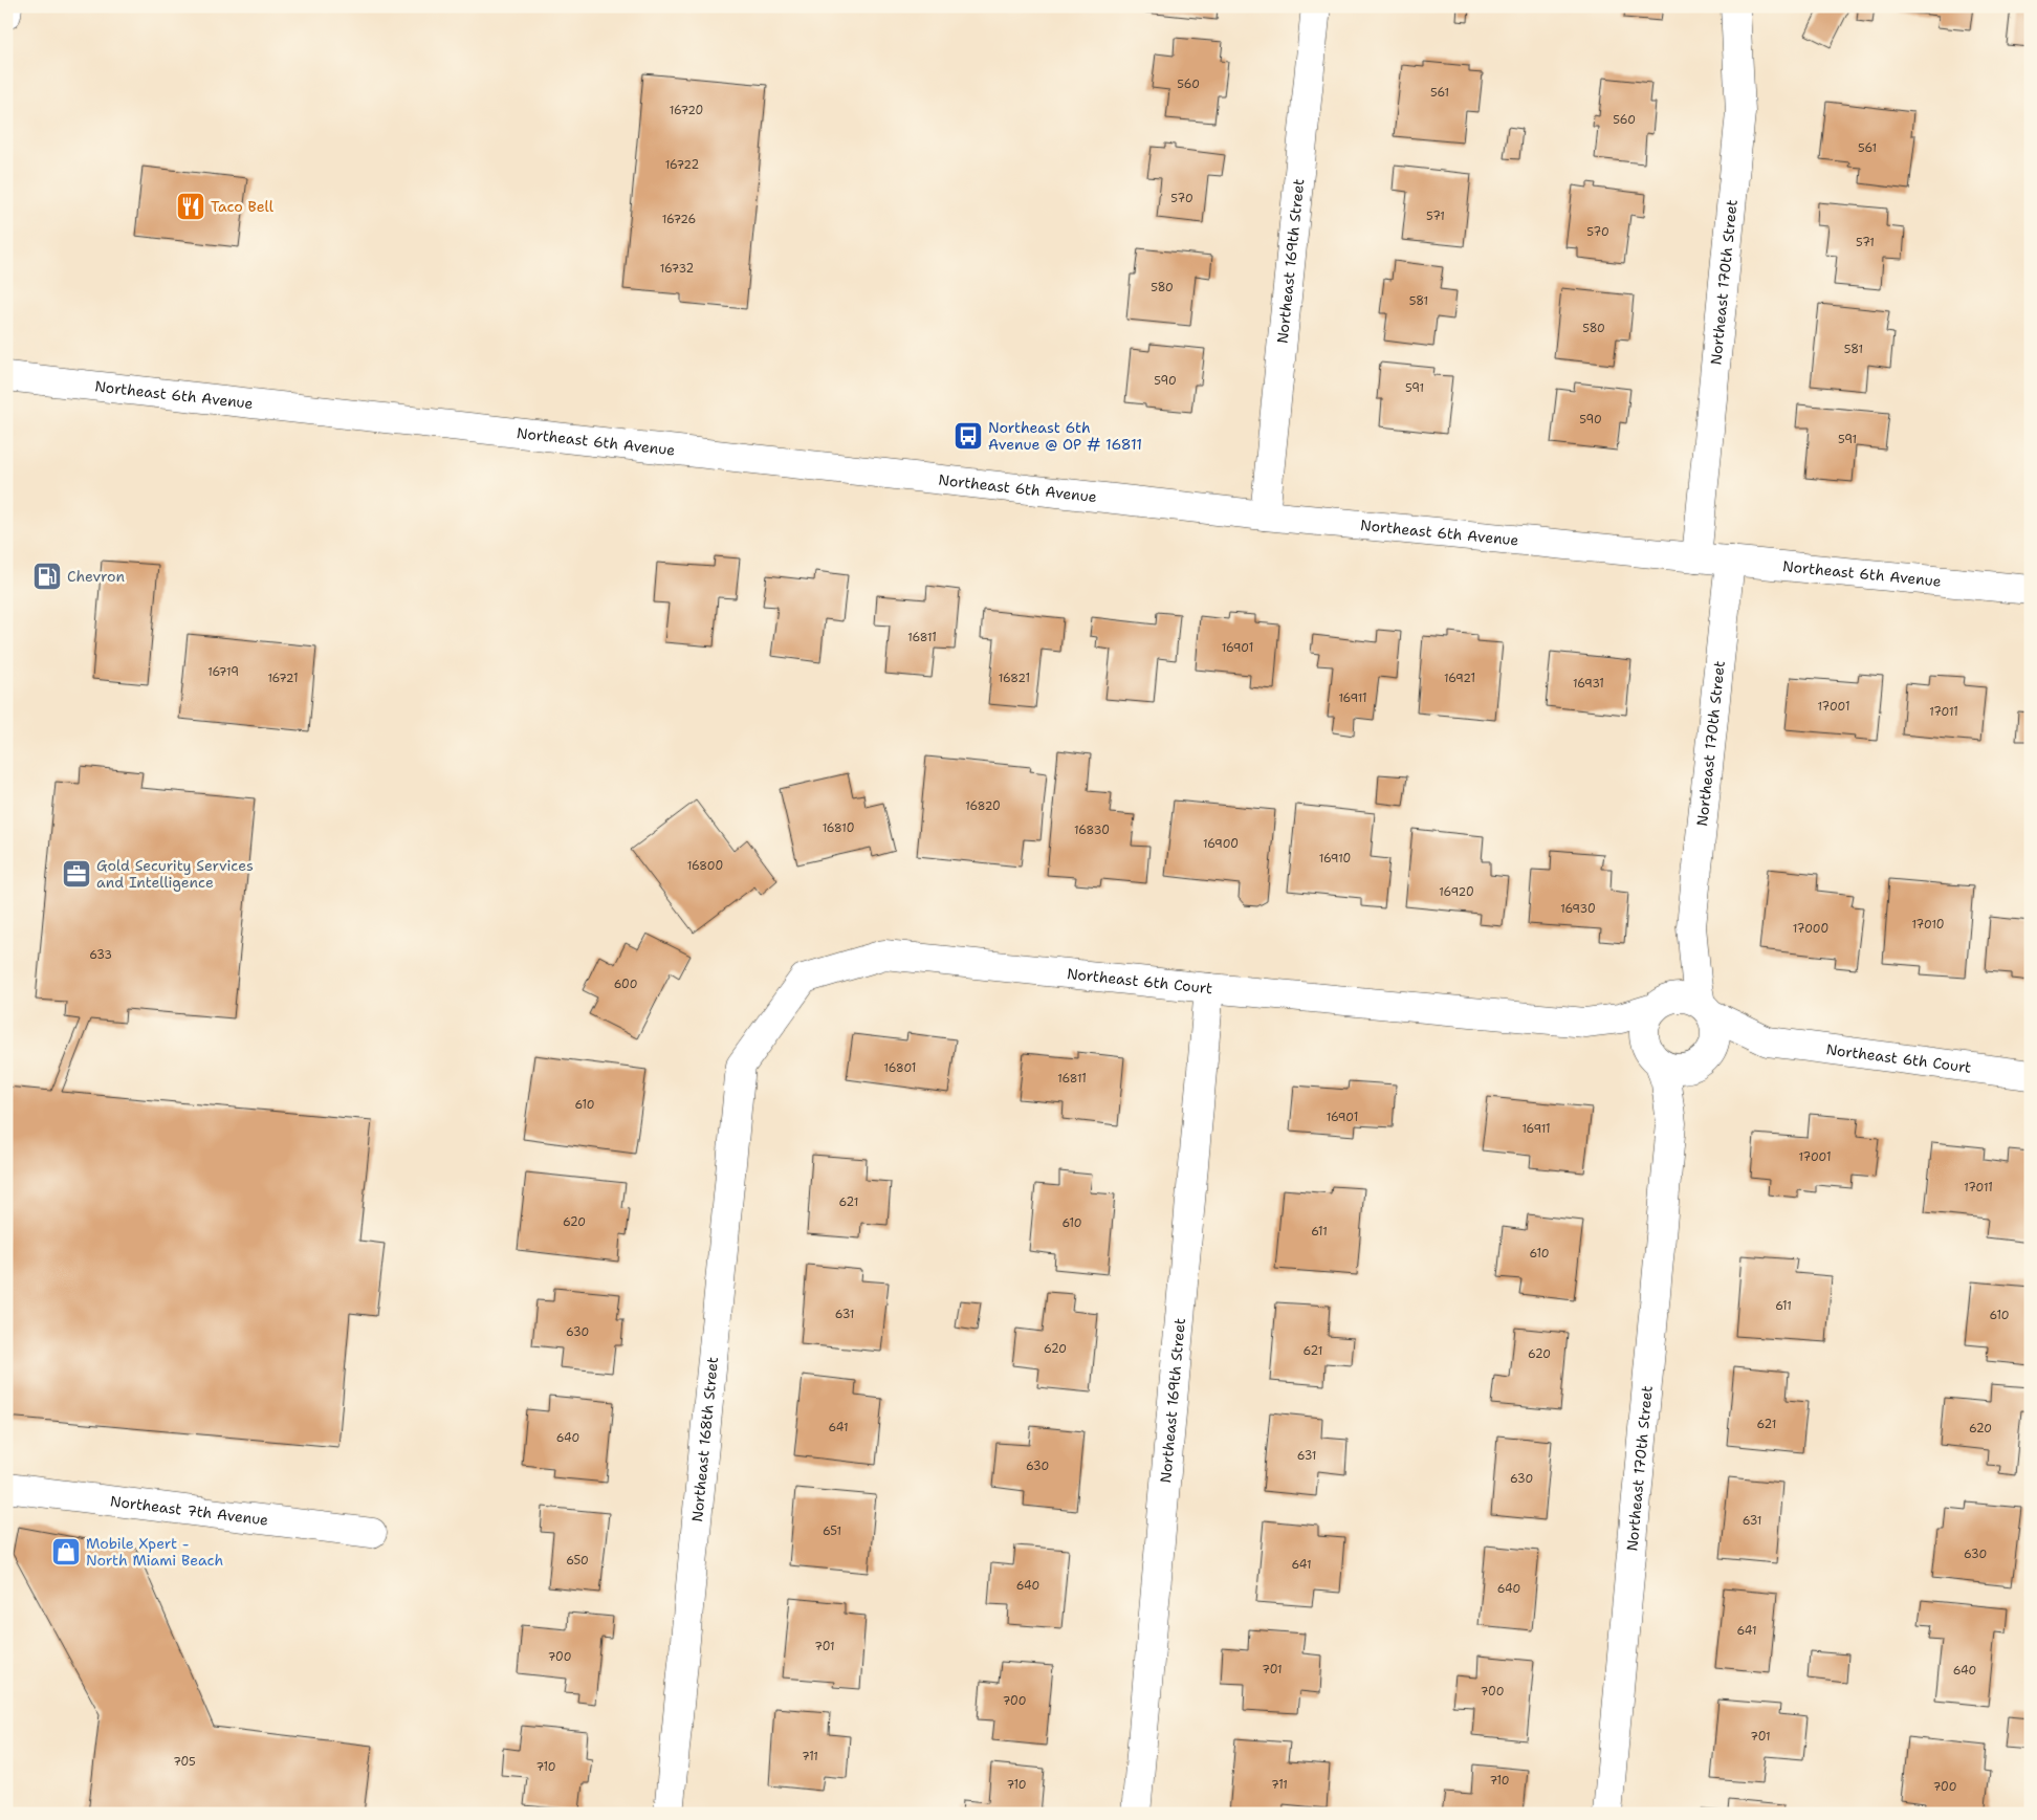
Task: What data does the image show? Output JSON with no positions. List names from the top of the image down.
{
  "streets": {
    "street": [
      "Northeast 169th Street",
      "Northeast 170th Street",
      "Northeast 6th Avenue",
      "Northeast 6th Court",
      "Northeast 168th Street",
      "Northeast 7th Avenue"
    ]
  },
  "crossings": [
    ["Northeast 169th Street", "Northeast 6th Avenue"],
    ["Northeast 169th Street", "Northeast 6th Court"],
    ["Northeast 170th Street", "Northeast 6th Avenue"],
    ["Northeast 170th Street", "Northeast 6th Court"],
    ["Northeast 6th Court", "Northeast 168th Street"]
  ],
  "places": {
    "restaurant": ["Taco Bell"],
    "bus stop": ["Northeast 6th Avenue @ OP # 16811"],
    "fuel station": ["Chevron"],
    "office": ["Gold Security Services and Intelligence"],
    "shop": ["Mobile Xpert - North Miami Beach"]
  },
  "house_numbers": [
    "560",
    "561",
    "16720",
    "560",
    "561",
    "16722",
    "570",
    "571",
    "16726",
    "570",
    "571",
    "16732",
    "580",
    "581",
    "580",
    "581",
    "590",
    "591",
    "590",
    "591",
    "16811",
    "16901",
    "16719",
    "16721",
    "16821",
    "16921",
    "16931",
    "16911",
    "17001",
    "17011",
    "16820",
    "16810",
    "16830",
    "16900",
    "16910",
    "16800",
    "16920",
    "16930",
    "17010",
    "17000",
    "633",
    "600",
    "16801",
    "16811",
    "610",
    "16901",
    "16911",
    "17001",
    "17011",
    "621",
    "620",
    "610",
    "611",
    "610",
    "611",
    "631",
    "610",
    "630",
    "620",
    "621",
    "620",
    "621",
    "641",
    "620",
    "640",
    "631",
    "630",
    "630",
    "631",
    "651",
    "630",
    "650",
    "641",
    "640",
    "640",
    "641",
    "701",
    "700",
    "701",
    "640",
    "700",
    "700",
    "701",
    "711",
    "705",
    "710",
    "710",
    "710",
    "711",
    "700"
  ]
}
